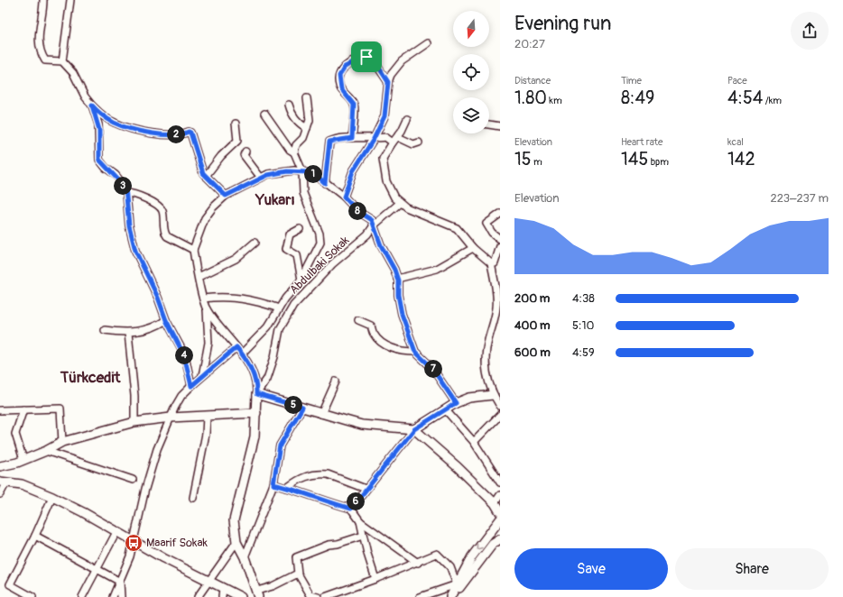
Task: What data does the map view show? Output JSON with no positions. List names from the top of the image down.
{
  "streets": {
    "street": ["Abdulbaki Sokak"]
  },
  "districts": ["Yukarı", "Türkcedit"],
  "places": {
    "bus stop": ["Maarif Sokak"]
  },
  "north": "bottom",
  "page": {
    "heading": ["Evening run", "20:27"],
    "stats": [
      ["Distance", "1.80 km"],
      ["Time", "8:49"],
      ["Pace", "4:54 /km"],
      ["Elevation", "15 m"],
      ["Heart rate", "145 bpm"],
      ["kcal", "142"]
    ],
    "pins": [
      "2",
      "1",
      "3",
      "8",
      "4",
      "7",
      "5",
      "6"
    ],
    "chart": ["Elevation", "223–237 m"],
    "list": [
      {
        "name": "200 m",
        "note": "4:38"
      },
      {
        "name": "400 m",
        "note": "5:10"
      },
      {
        "name": "600 m",
        "note": "4:59"
      }
    ],
    "buttons": ["Save", "Share"]
  }
}
